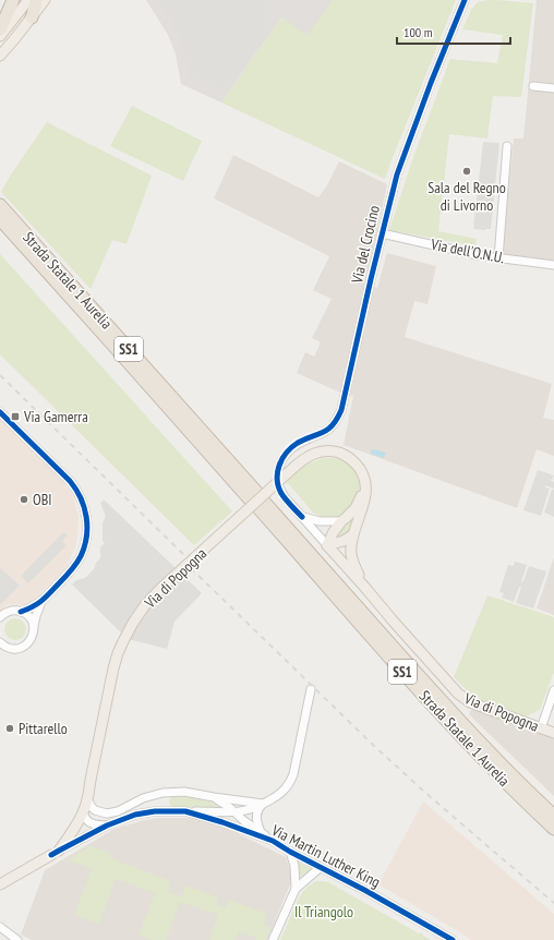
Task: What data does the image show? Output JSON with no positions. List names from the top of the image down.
{
  "streets": {
    "highway": ["Strada Statale 1 Aurelia", "SS1"],
    "main road": ["Via di Popogna"],
    "street": ["Via del Crocino", "Via dell'O.N.U.", "Via Martin Luther King"]
  },
  "crossings": [
    ["Via del Crocino", "Via dell'O.N.U."],
    ["Via di Popogna", "Via Martin Luther King"]
  ],
  "parks": ["Il Triangolo"],
  "places": {
    "other": ["Sala del Regno di Livorno", "OBI", "Pittarello"],
    "transit": ["Via Gamerra"]
  },
  "scale_bar": "100 m"
}
